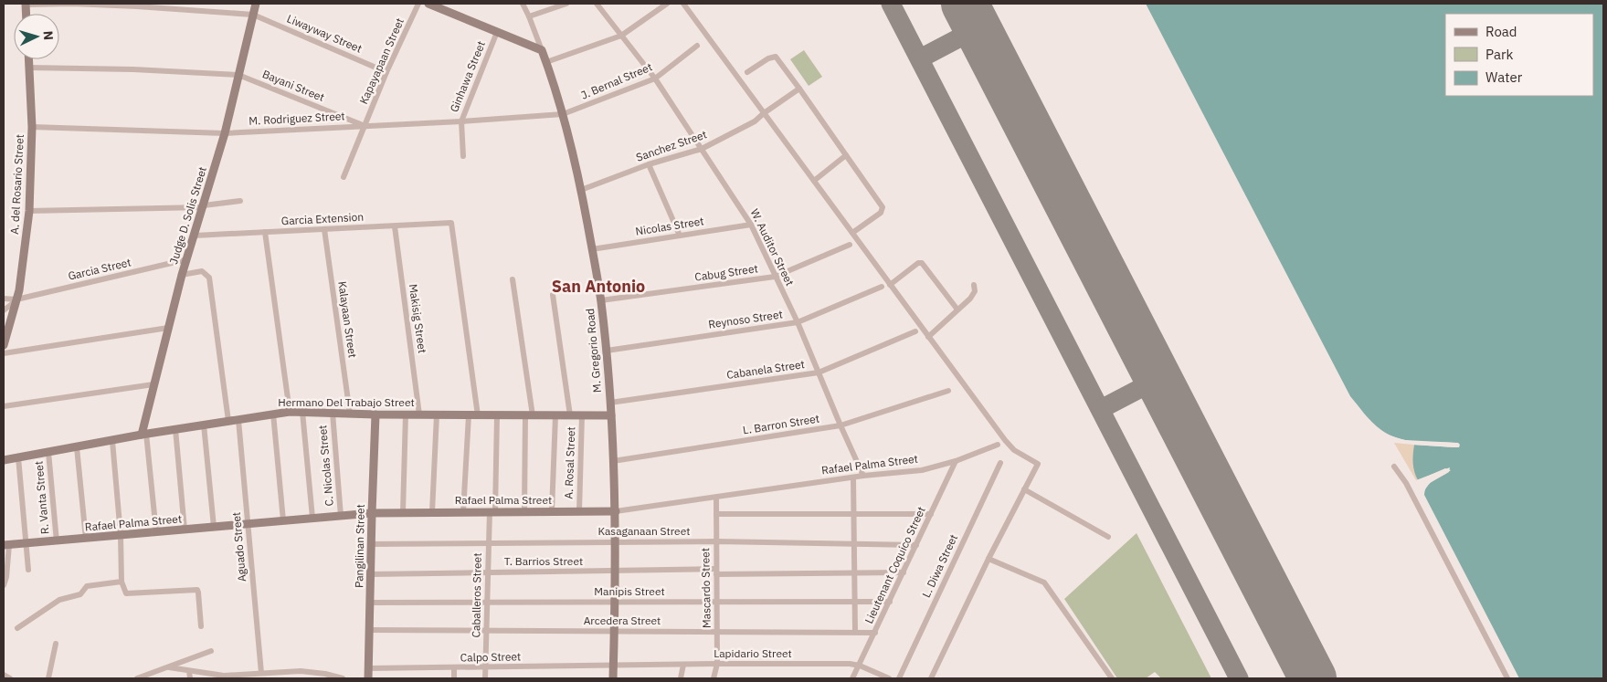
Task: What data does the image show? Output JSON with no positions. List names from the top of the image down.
{
  "streets": {
    "street": [
      "Liwayway Street",
      "Kapayapaan Street",
      "Ginhawa Street",
      "J. Bernal Street",
      "Bayani Street",
      "M. Rodriguez Street",
      "Sanchez Street",
      "A. del Rosario Street",
      "Judge D. Solis Street",
      "Garcia Extension",
      "Nicolas Street",
      "W. Auditor Street",
      "Garcia Street",
      "Cabug Street",
      "Makisig Street",
      "Kalayaan Street",
      "Reynoso Street",
      "M. Gregorio Road",
      "Cabanela Street",
      "Hermano Del Trabajo Street",
      "L. Barron Street",
      "A. Rosal Street",
      "Rafael Palma Street",
      "C. Nicolas Street",
      "R. Vanta Street",
      "Kasaganaan Street",
      "Pangilinan Street",
      "Aguado Street",
      "T. Barrios Street",
      "Lieutenant Coquico Street",
      "L. Diwa Street",
      "Mascardo Street",
      "Manipis Street",
      "Caballeros Street",
      "Arcedera Street",
      "Lapidario Street",
      "Calpo Street"
    ]
  },
  "crossings": [
    ["Liwayway Street", "Kapayapaan Street"],
    ["Liwayway Street", "Judge D. Solis Street"],
    ["Kapayapaan Street", "Bayani Street"],
    ["Kapayapaan Street", "M. Rodriguez Street"],
    ["Ginhawa Street", "M. Rodriguez Street"],
    ["J. Bernal Street", "M. Rodriguez Street"],
    ["J. Bernal Street", "W. Auditor Street"],
    ["J. Bernal Street", "M. Gregorio Road"],
    ["Bayani Street", "M. Rodriguez Street"],
    ["Bayani Street", "A. del Rosario Street"],
    ["Bayani Street", "Judge D. Solis Street"],
    ["M. Rodriguez Street", "A. del Rosario Street"],
    ["M. Rodriguez Street", "Judge D. Solis Street"],
    ["M. Rodriguez Street", "M. Gregorio Road"],
    ["Sanchez Street", "W. Auditor Street"],
    ["Sanchez Street", "M. Gregorio Road"],
    ["A. del Rosario Street", "Garcia Street"],
    ["Judge D. Solis Street", "Garcia Extension"],
    ["Judge D. Solis Street", "Garcia Street"],
    ["Judge D. Solis Street", "Hermano Del Trabajo Street"],
    ["Garcia Extension", "Makisig Street"],
    ["Garcia Extension", "Kalayaan Street"],
    ["Garcia Extension", "Hermano Del Trabajo Street"],
    ["Nicolas Street", "W. Auditor Street"],
    ["Nicolas Street", "M. Gregorio Road"],
    ["W. Auditor Street", "Cabug Street"],
    ["W. Auditor Street", "Reynoso Street"],
    ["W. Auditor Street", "Cabanela Street"],
    ["W. Auditor Street", "L. Barron Street"],
    ["W. Auditor Street", "Rafael Palma Street"],
    ["Cabug Street", "M. Gregorio Road"],
    ["Makisig Street", "Hermano Del Trabajo Street"],
    ["Kalayaan Street", "Hermano Del Trabajo Street"],
    ["Reynoso Street", "M. Gregorio Road"],
    ["M. Gregorio Road", "Cabanela Street"],
    ["M. Gregorio Road", "Hermano Del Trabajo Street"],
    ["M. Gregorio Road", "L. Barron Street"],
    ["M. Gregorio Road", "Rafael Palma Street"],
    ["M. Gregorio Road", "Kasaganaan Street"],
    ["M. Gregorio Road", "T. Barrios Street"],
    ["M. Gregorio Road", "Manipis Street"],
    ["M. Gregorio Road", "Arcedera Street"],
    ["M. Gregorio Road", "Lapidario Street"],
    ["M. Gregorio Road", "Calpo Street"],
    ["Hermano Del Trabajo Street", "A. Rosal Street"],
    ["Hermano Del Trabajo Street", "C. Nicolas Street"],
    ["Hermano Del Trabajo Street", "R. Vanta Street"],
    ["Hermano Del Trabajo Street", "Pangilinan Street"],
    ["Hermano Del Trabajo Street", "Aguado Street"],
    ["Hermano Del Trabajo Street", "Caballeros Street"],
    ["A. Rosal Street", "Rafael Palma Street"],
    ["Rafael Palma Street", "C. Nicolas Street"],
    ["Rafael Palma Street", "R. Vanta Street"],
    ["Rafael Palma Street", "Pangilinan Street"],
    ["Rafael Palma Street", "Aguado Street"],
    ["Rafael Palma Street", "Lieutenant Coquico Street"],
    ["Rafael Palma Street", "Mascardo Street"],
    ["Rafael Palma Street", "Caballeros Street"],
    ["Kasaganaan Street", "Pangilinan Street"],
    ["Kasaganaan Street", "Lieutenant Coquico Street"],
    ["Kasaganaan Street", "Mascardo Street"],
    ["Kasaganaan Street", "Caballeros Street"],
    ["Pangilinan Street", "T. Barrios Street"],
    ["Pangilinan Street", "Manipis Street"],
    ["Pangilinan Street", "Arcedera Street"],
    ["Pangilinan Street", "Calpo Street"],
    ["T. Barrios Street", "Lieutenant Coquico Street"],
    ["T. Barrios Street", "Mascardo Street"],
    ["T. Barrios Street", "Caballeros Street"],
    ["Lieutenant Coquico Street", "Manipis Street"],
    ["Lieutenant Coquico Street", "Arcedera Street"],
    ["Lieutenant Coquico Street", "Lapidario Street"],
    ["Mascardo Street", "Manipis Street"],
    ["Mascardo Street", "Arcedera Street"],
    ["Mascardo Street", "Lapidario Street"],
    ["Manipis Street", "Caballeros Street"],
    ["Caballeros Street", "Arcedera Street"],
    ["Caballeros Street", "Calpo Street"],
    ["Lapidario Street", "Calpo Street"]
  ],
  "districts": ["San Antonio"],
  "legend": ["Road", "Park", "Water"],
  "north": "right"
}
